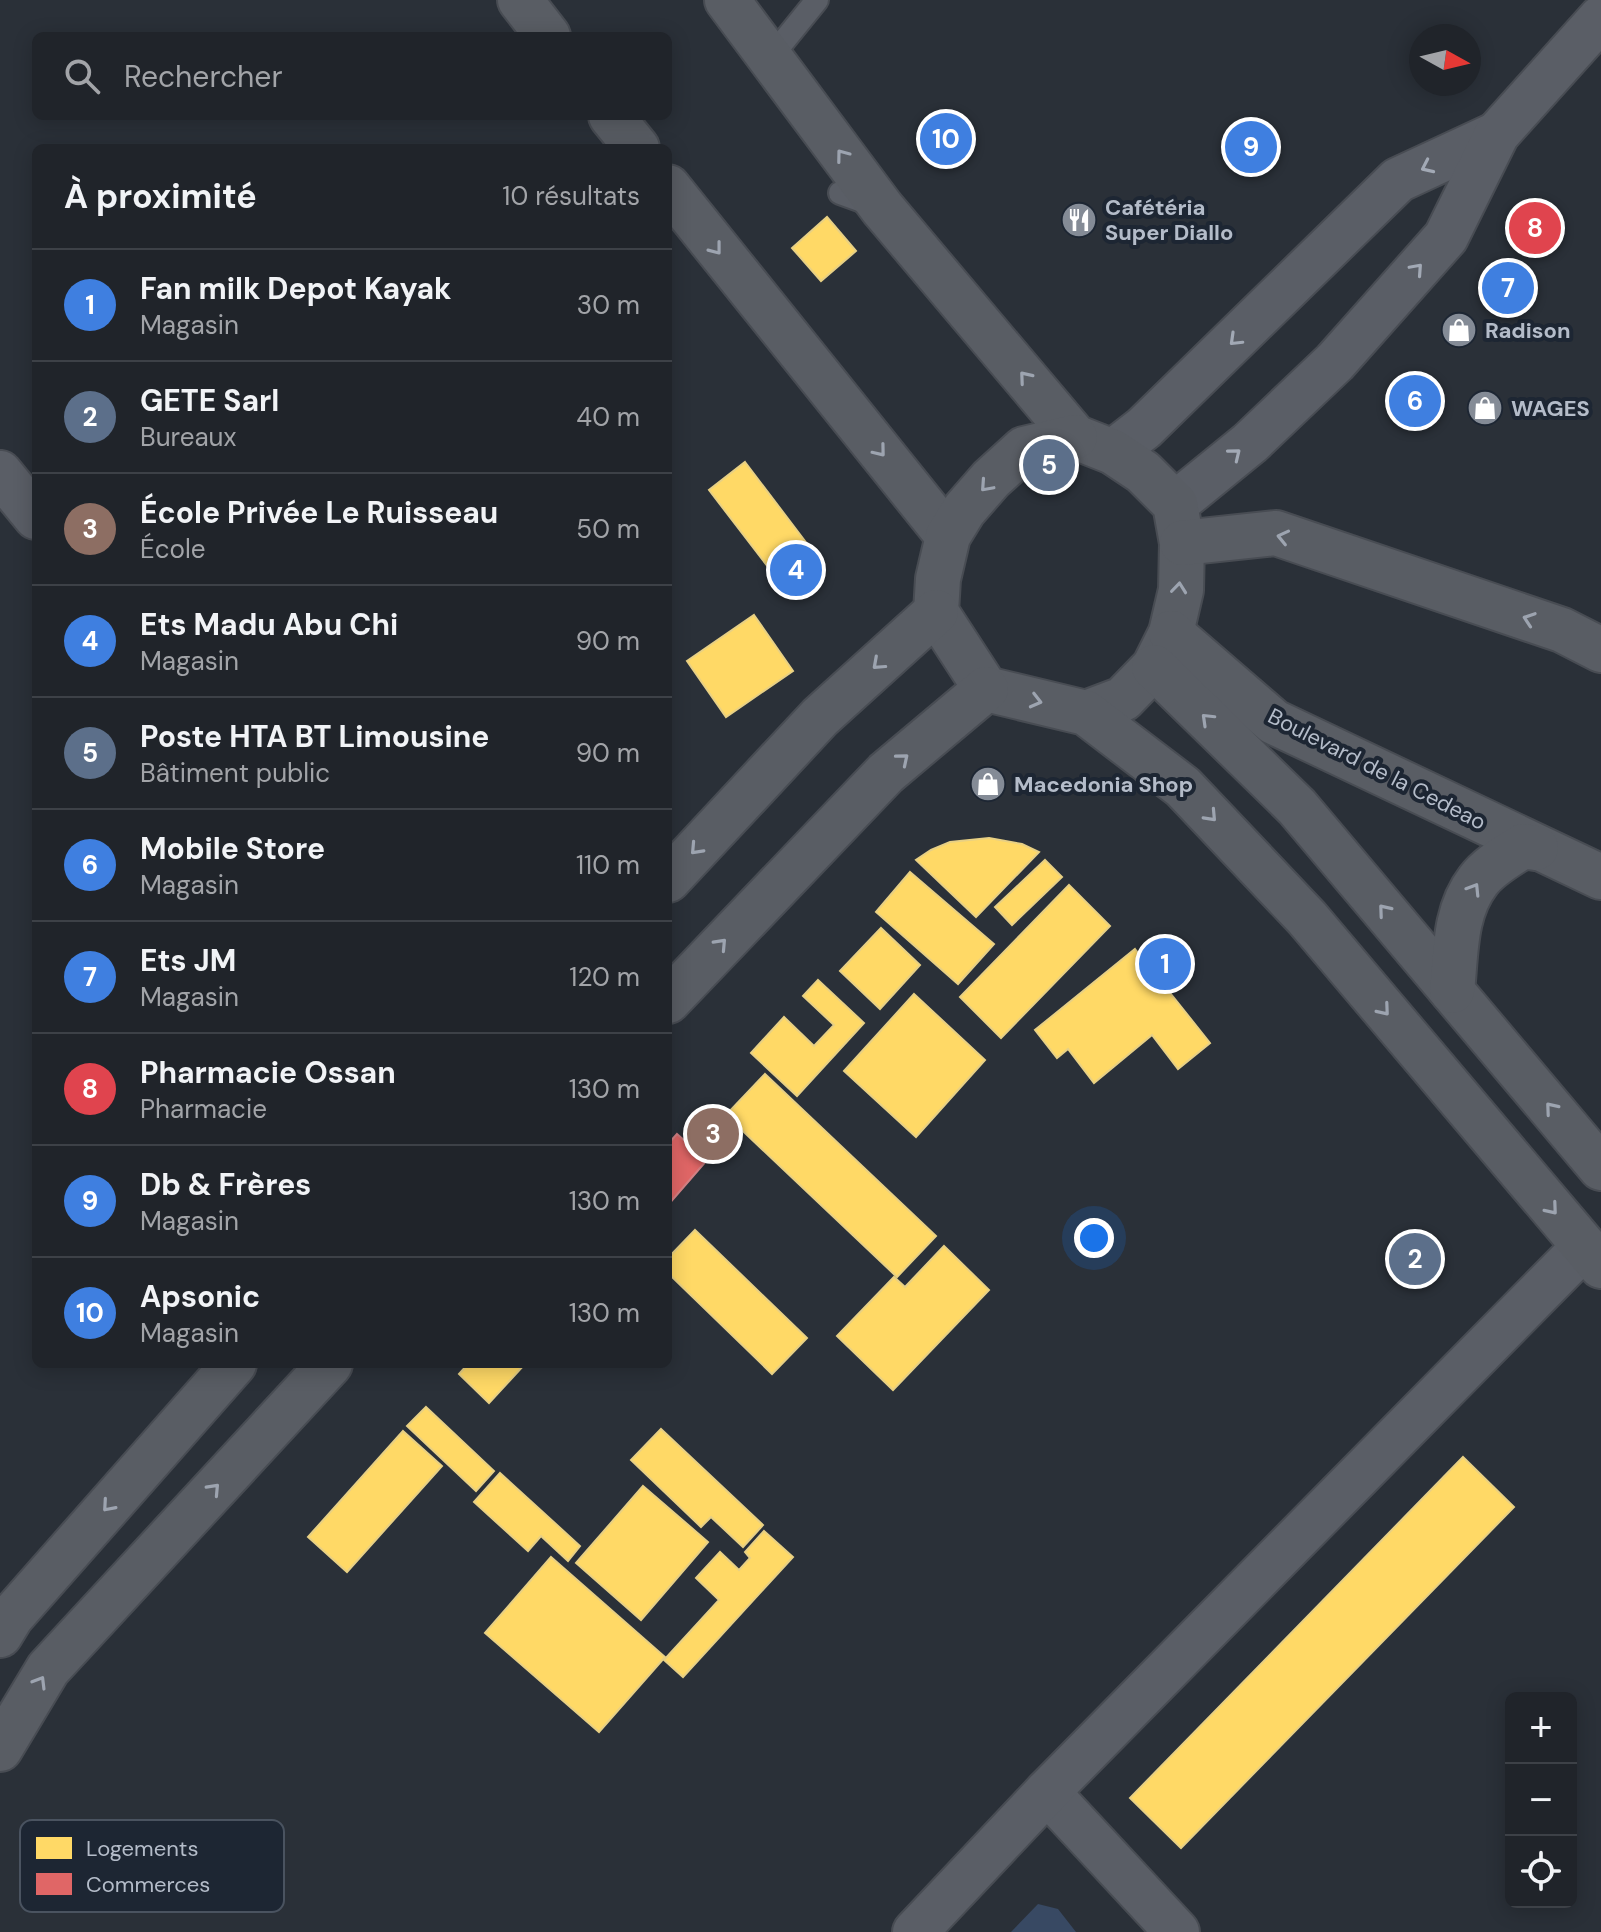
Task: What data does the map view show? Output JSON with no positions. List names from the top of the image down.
{
  "streets": {
    "main road": ["Boulevard de la Cedeao"]
  },
  "places": {
    "restaurant": ["Cafétéria Super Diallo"],
    "shop": ["Radison", "WAGES", "Macedonia Shop"]
  },
  "legend": ["Logements", "Commerces"],
  "north": "right",
  "page": {
    "search": "Rechercher",
    "pins": [
      "10",
      "9",
      "8",
      "7",
      "6",
      "5",
      "4",
      "1",
      "3",
      "2"
    ],
    "heading": ["À proximité", "10 résultats"],
    "list": [
      {
        "mark": "1",
        "name": "Fan milk Depot Kayak",
        "note": "Magasin",
        "value": "30 m"
      },
      {
        "mark": "2",
        "name": "GETE Sarl",
        "note": "Bureaux",
        "value": "40 m"
      },
      {
        "mark": "3",
        "name": "École Privée Le Ruisseau",
        "note": "École",
        "value": "50 m"
      },
      {
        "mark": "4",
        "name": "Ets Madu Abu Chi",
        "note": "Magasin",
        "value": "90 m"
      },
      {
        "mark": "5",
        "name": "Poste HTA BT Limousine",
        "note": "Bâtiment public",
        "value": "90 m"
      },
      {
        "mark": "6",
        "name": "Mobile Store",
        "note": "Magasin",
        "value": "110 m"
      },
      {
        "mark": "7",
        "name": "Ets JM",
        "note": "Magasin",
        "value": "120 m"
      },
      {
        "mark": "8",
        "name": "Pharmacie Ossan",
        "note": "Pharmacie",
        "value": "130 m"
      },
      {
        "mark": "9",
        "name": "Db & Frères",
        "note": "Magasin",
        "value": "130 m"
      },
      {
        "mark": "10",
        "name": "Apsonic",
        "note": "Magasin",
        "value": "130 m"
      }
    ],
    "map_buttons": ["+", "−"]
  }
}
